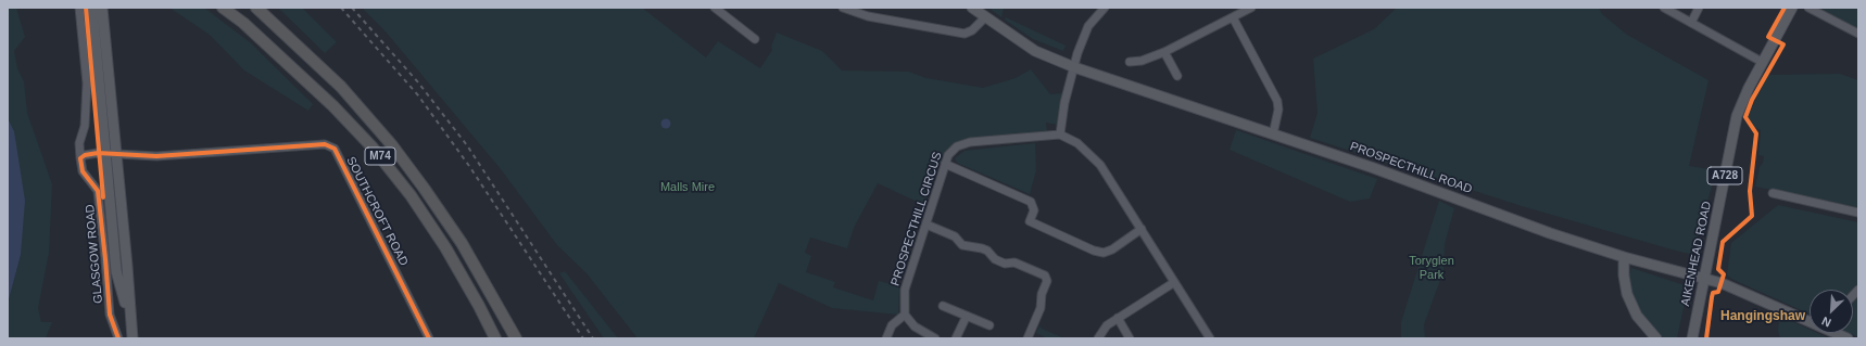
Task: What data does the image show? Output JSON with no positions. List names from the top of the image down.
{
  "streets": {
    "highway": ["M74"],
    "main road": [
      "PROSPECTHILL ROAD",
      "A728",
      "GLASGOW ROAD",
      "AIKENHEAD ROAD"
    ],
    "street": ["SOUTHCROFT ROAD", "PROSPECTHILL CIRCUS"]
  },
  "crossings": [
    ["PROSPECTHILL ROAD", "AIKENHEAD ROAD"],
    ["SOUTHCROFT ROAD", "GLASGOW ROAD"]
  ],
  "districts": ["Hangingshaw"],
  "parks": ["Malls Mire", "Toryglen Park"],
  "north": "bottom left"
}
